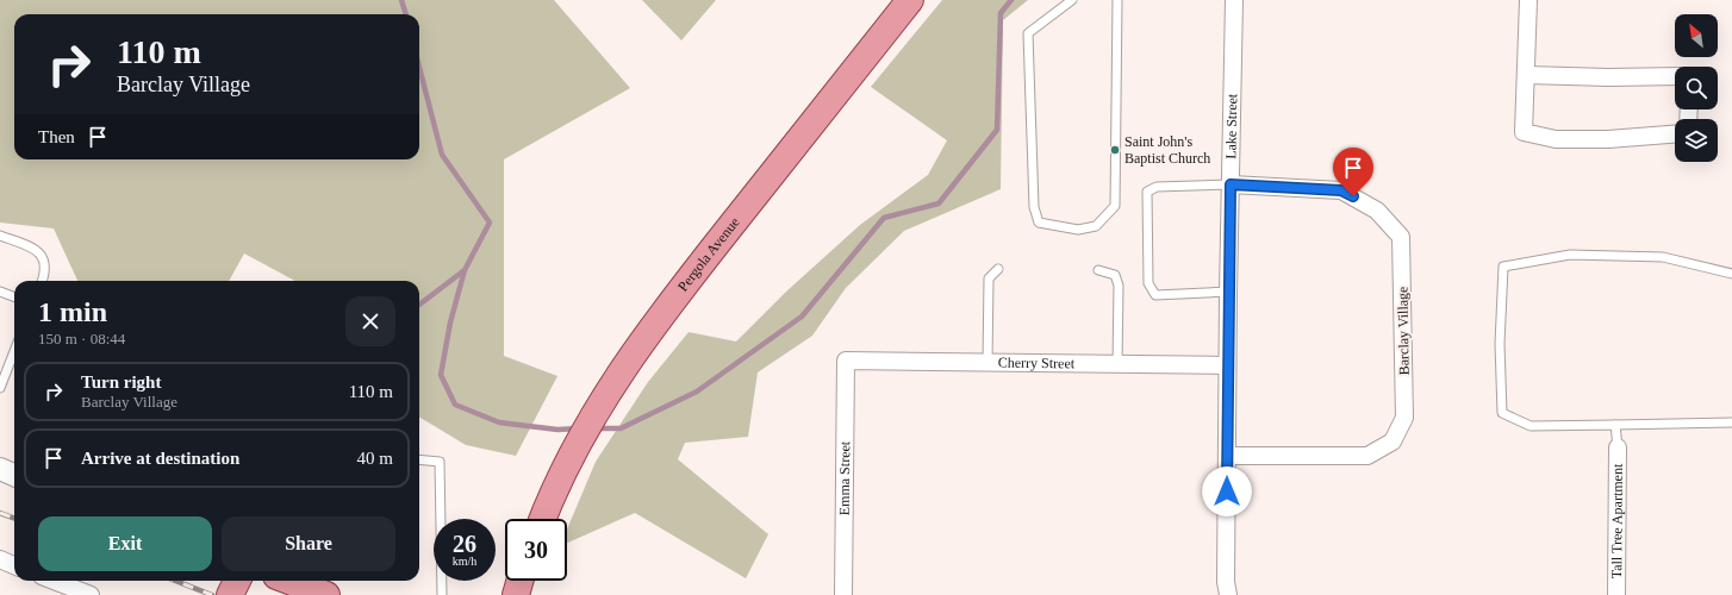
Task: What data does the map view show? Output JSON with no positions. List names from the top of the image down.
{
  "streets": {
    "main road": ["Pergola Avenue"],
    "street": [
      "Lake Street",
      "Barclay Village",
      "Cherry Street",
      "Emma Street",
      "Tall Tree Apartment"
    ]
  },
  "crossings": [
    ["Lake Street", "Barclay Village"],
    ["Lake Street", "Cherry Street"],
    ["Cherry Street", "Emma Street"]
  ],
  "places": ["Saint John's Baptist Church"],
  "north": "top left",
  "page": {
    "turn": ["110 m", "Barclay Village"],
    "then": "Then",
    "heading": ["1 min", "150 m · 08:44"],
    "list": [
      {
        "name": "Turn right",
        "note": "Barclay Village",
        "value": "110 m"
      },
      {
        "name": "Arrive at destination",
        "value": "40 m"
      }
    ],
    "buttons": ["Exit", "Share"],
    "speed": "26 km/h",
    "limit": "30"
  }
}
